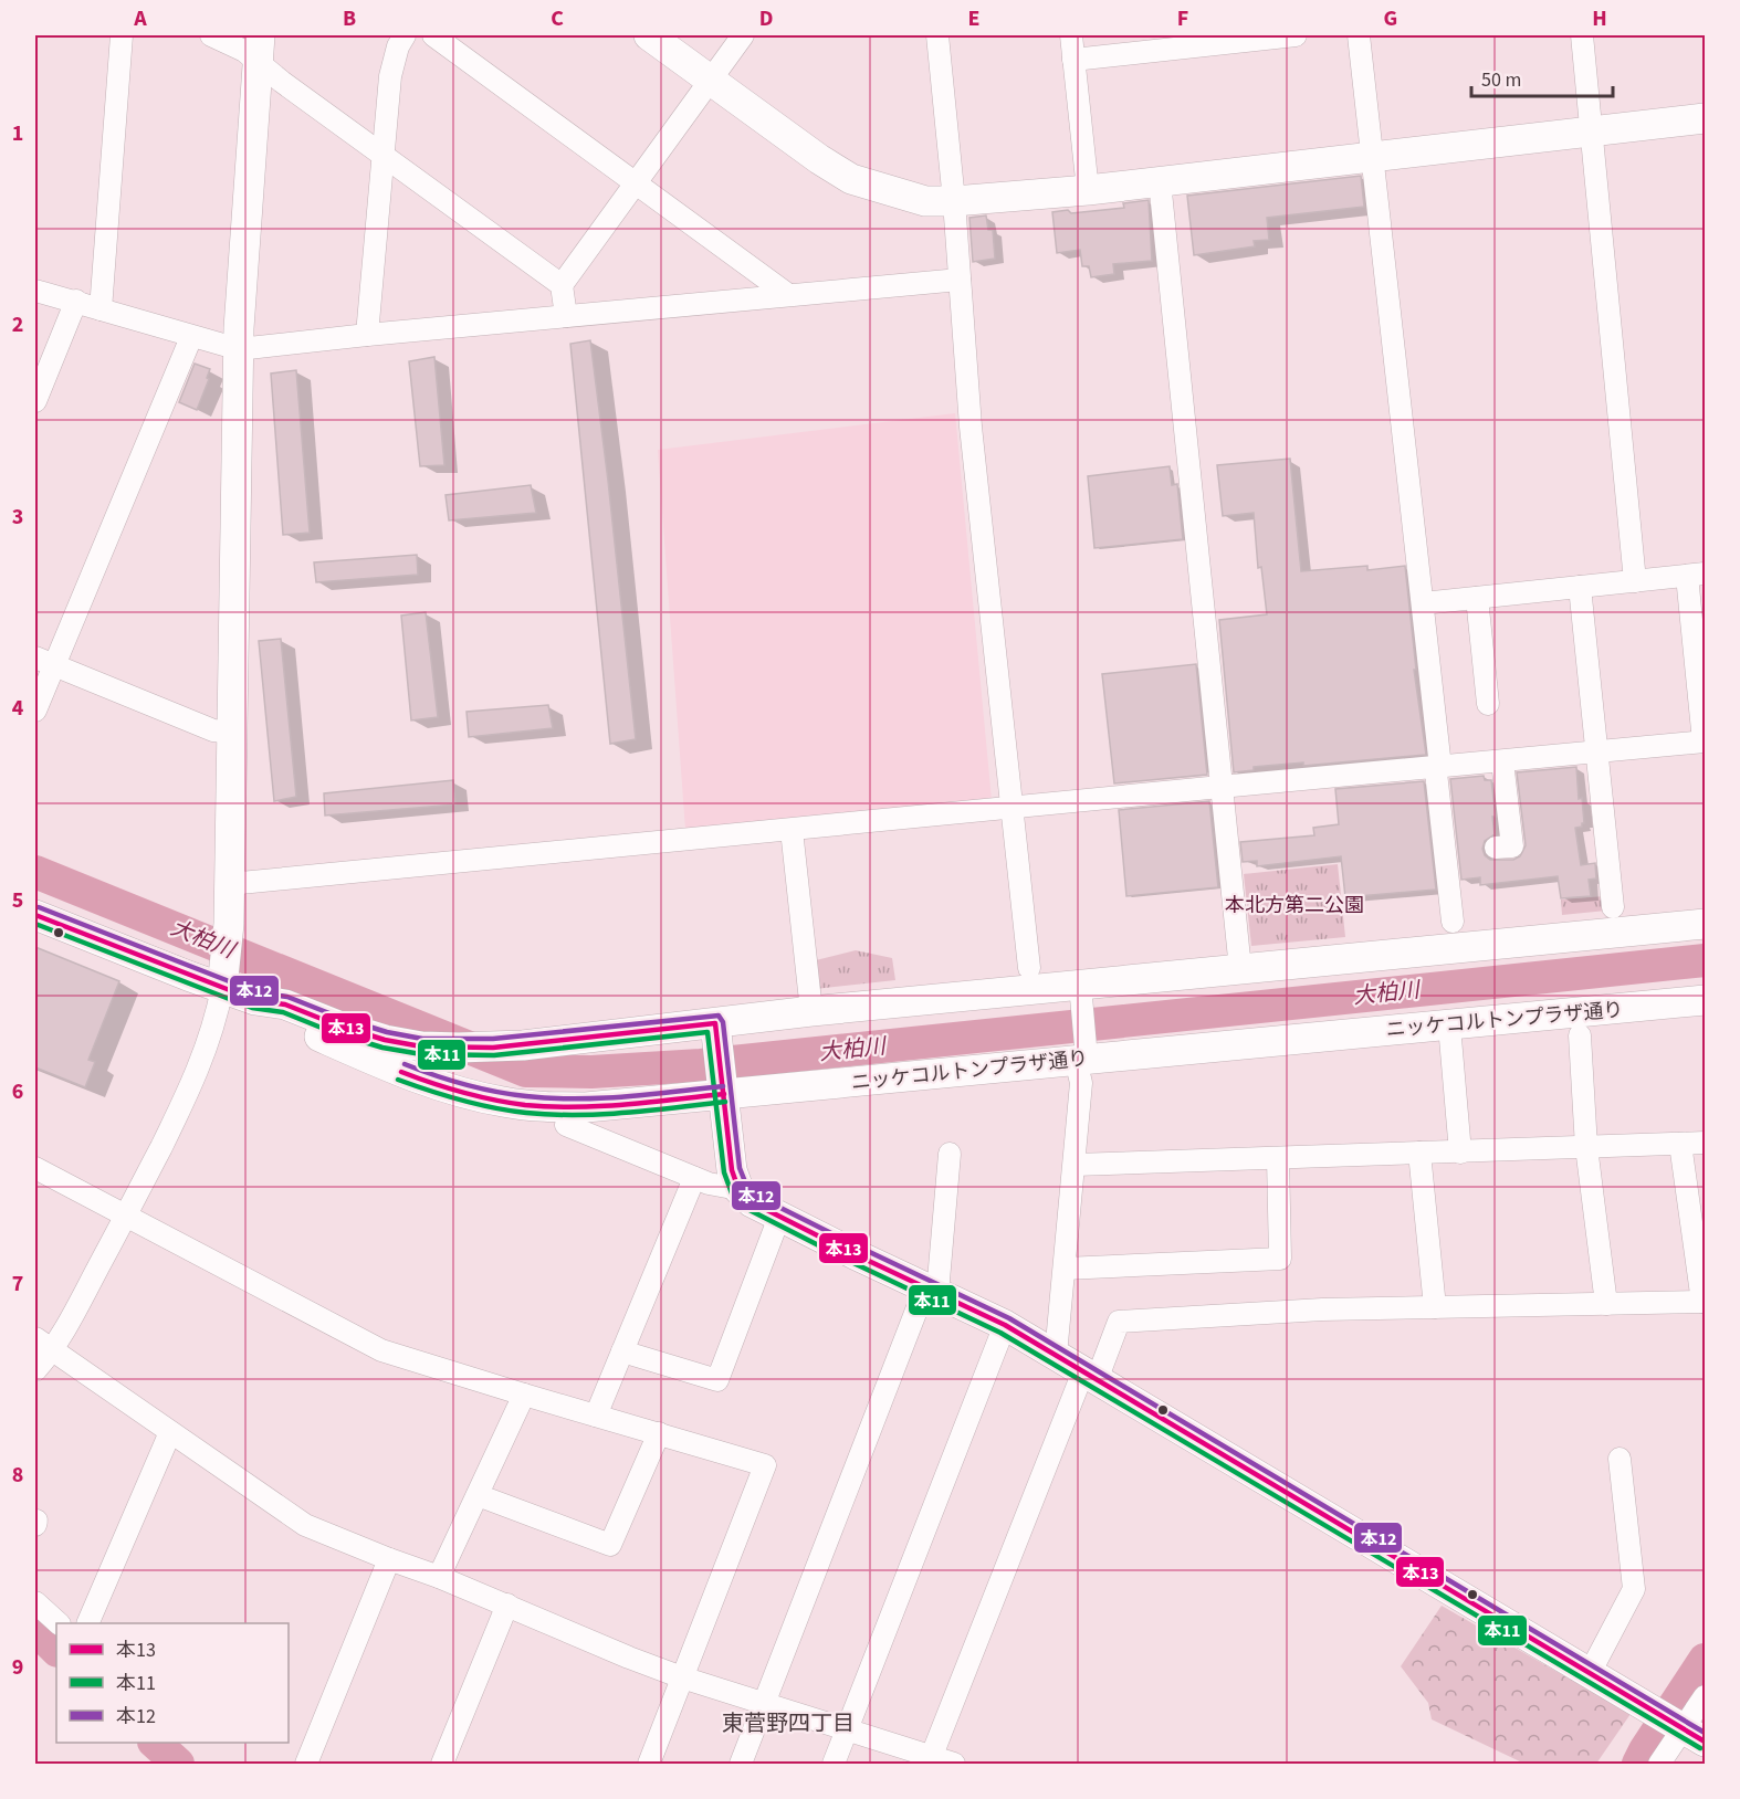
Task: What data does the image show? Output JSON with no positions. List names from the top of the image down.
{
  "streets": {
    "street": ["ニッケコルトンプラザ通り"]
  },
  "districts": ["東菅野四丁目"],
  "water": ["大柏川"],
  "parks": ["本北方第二公園"],
  "lines": ["transit line 本12", "transit line 本13", "transit line 本11"],
  "legend": ["本13", "本11", "本12"],
  "scale_bar": "50 m",
  "grid": {
    "columns": [
      "A",
      "B",
      "C",
      "D",
      "E",
      "F",
      "G",
      "H"
    ],
    "rows": [
      "1",
      "2",
      "3",
      "4",
      "5",
      "6",
      "7",
      "8",
      "9"
    ]
  }
}
